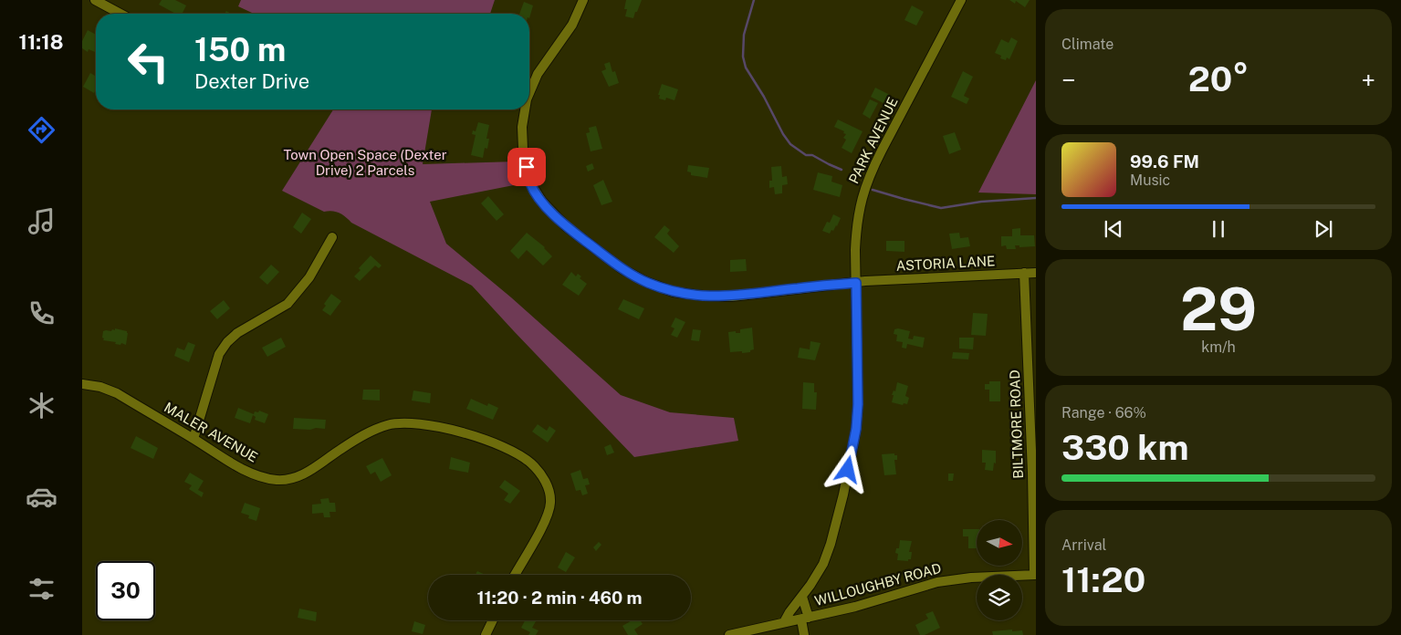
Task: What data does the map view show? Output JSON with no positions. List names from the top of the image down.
{
  "streets": {
    "street": [
      "PARK AVENUE",
      "ASTORIA LANE",
      "BILTMORE ROAD",
      "MALER AVENUE",
      "WILLOUGHBY ROAD"
    ]
  },
  "crossings": [
    ["PARK AVENUE", "ASTORIA LANE"],
    ["PARK AVENUE", "WILLOUGHBY ROAD"],
    ["ASTORIA LANE", "BILTMORE ROAD"],
    ["BILTMORE ROAD", "WILLOUGHBY ROAD"]
  ],
  "parks": ["Town Open Space (Dexter Drive) 2 Parcels"],
  "north": "right",
  "page": {
    "tabs": "11:18",
    "tile": [
      "Climate",
      ["29", "km/h"],
      ["Range · 66%", "330 km"],
      ["Arrival", "11:20"]
    ],
    "turn": ["150 m", "Dexter Drive"],
    "heat": ["−", "20°", "+"],
    "song": ["99.6 FM", "Music"],
    "limit": "30",
    "trip": "11:20 · 2 min · 460 m"
  }
}
